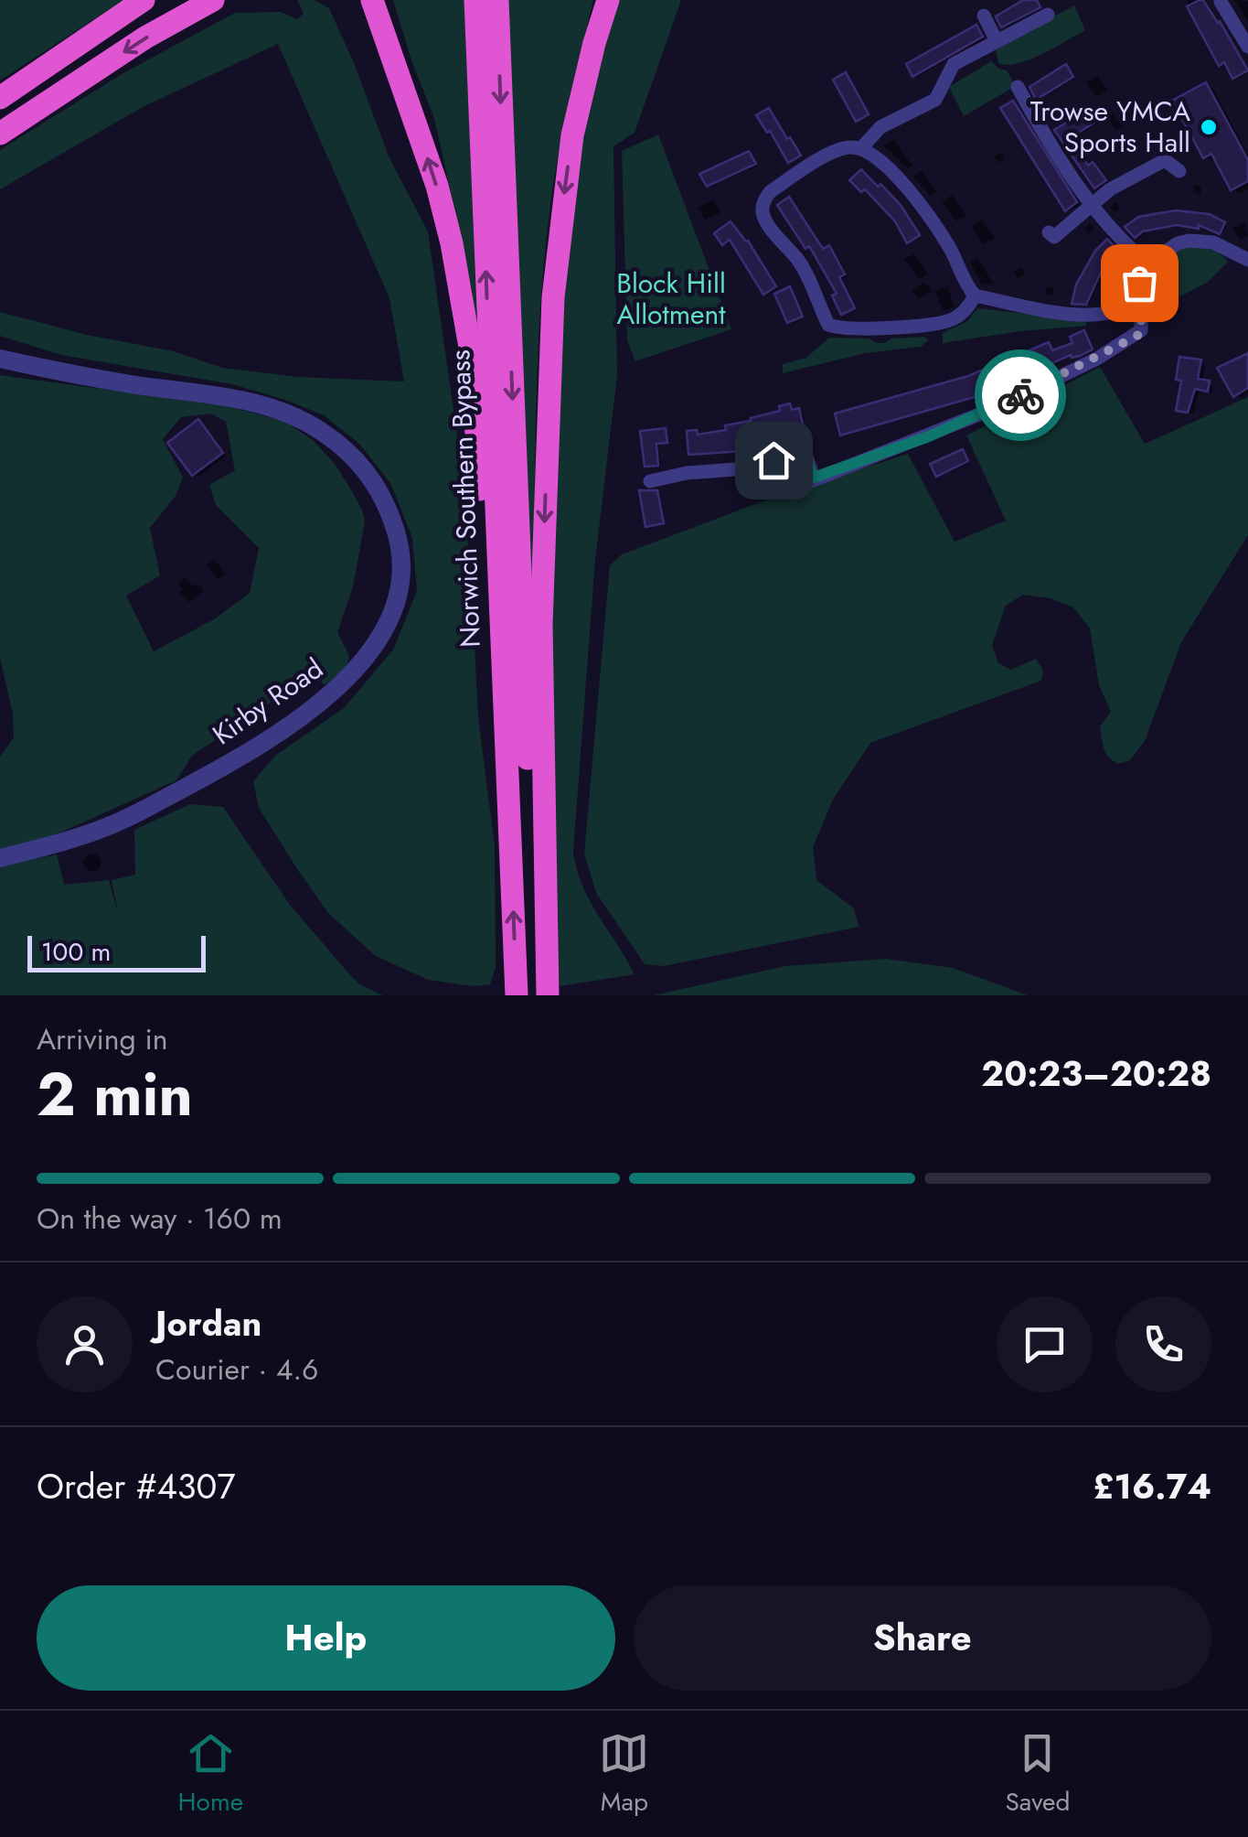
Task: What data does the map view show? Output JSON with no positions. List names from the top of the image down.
{
  "streets": {
    "highway": ["Norwich Southern Bypass"],
    "street": ["Kirby Road"]
  },
  "parks": ["Block Hill Allotment"],
  "places": ["Trowse YMCA Sports Hall"],
  "scale_bar": "100 m",
  "page": {
    "scale": "100 m",
    "heading": ["2 min", "Arriving in", "20:23–20:28"],
    "panel": [
      "Jordan",
      "Courier · 4.6",
      "Order #4307",
      "£16.74"
    ],
    "bar": "On the way · 160 m",
    "buttons": ["Help", "Share"],
    "tabs": ["Home", "Map", "Saved"]
  }
}
